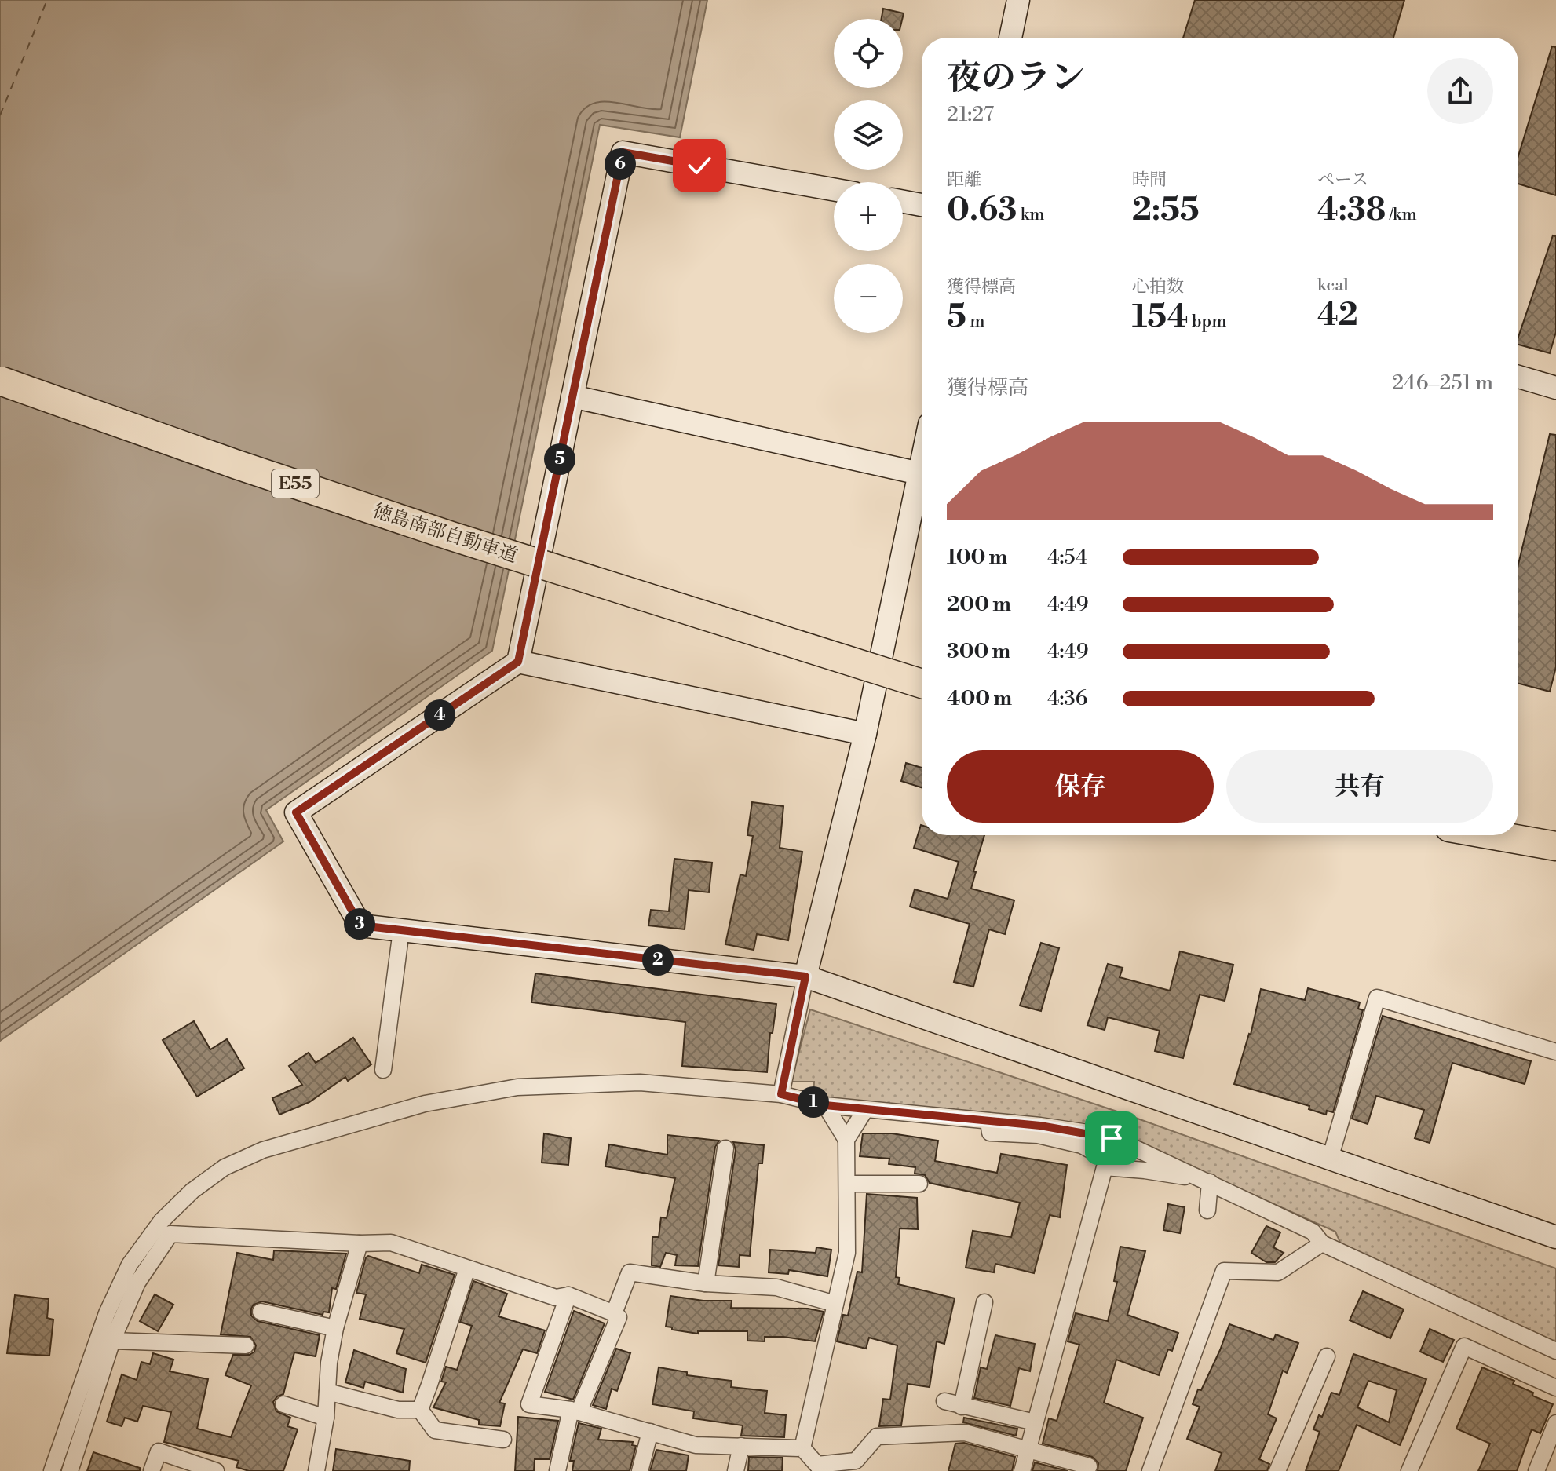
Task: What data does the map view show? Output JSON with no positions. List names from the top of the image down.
{
  "streets": {
    "highway": ["E55", "徳島南部自動車道"]
  },
  "page": {
    "map_buttons": ["+", "−"],
    "heading": ["夜のラン", "21:27"],
    "stats": [
      ["距離", "0.63 km"],
      ["時間", "2:55"],
      ["ペース", "4:38 /km"],
      ["獲得標高", "5 m"],
      ["心拍数", "154 bpm"],
      ["kcal", "42"]
    ],
    "pins": [
      "6",
      "5",
      "4",
      "3",
      "2",
      "1"
    ],
    "chart": ["獲得標高", "246–251 m"],
    "list": [
      {
        "name": "100 m",
        "note": "4:54"
      },
      {
        "name": "200 m",
        "note": "4:49"
      },
      {
        "name": "300 m",
        "note": "4:49"
      },
      {
        "name": "400 m",
        "note": "4:36"
      }
    ],
    "buttons": ["保存", "共有"]
  }
}
